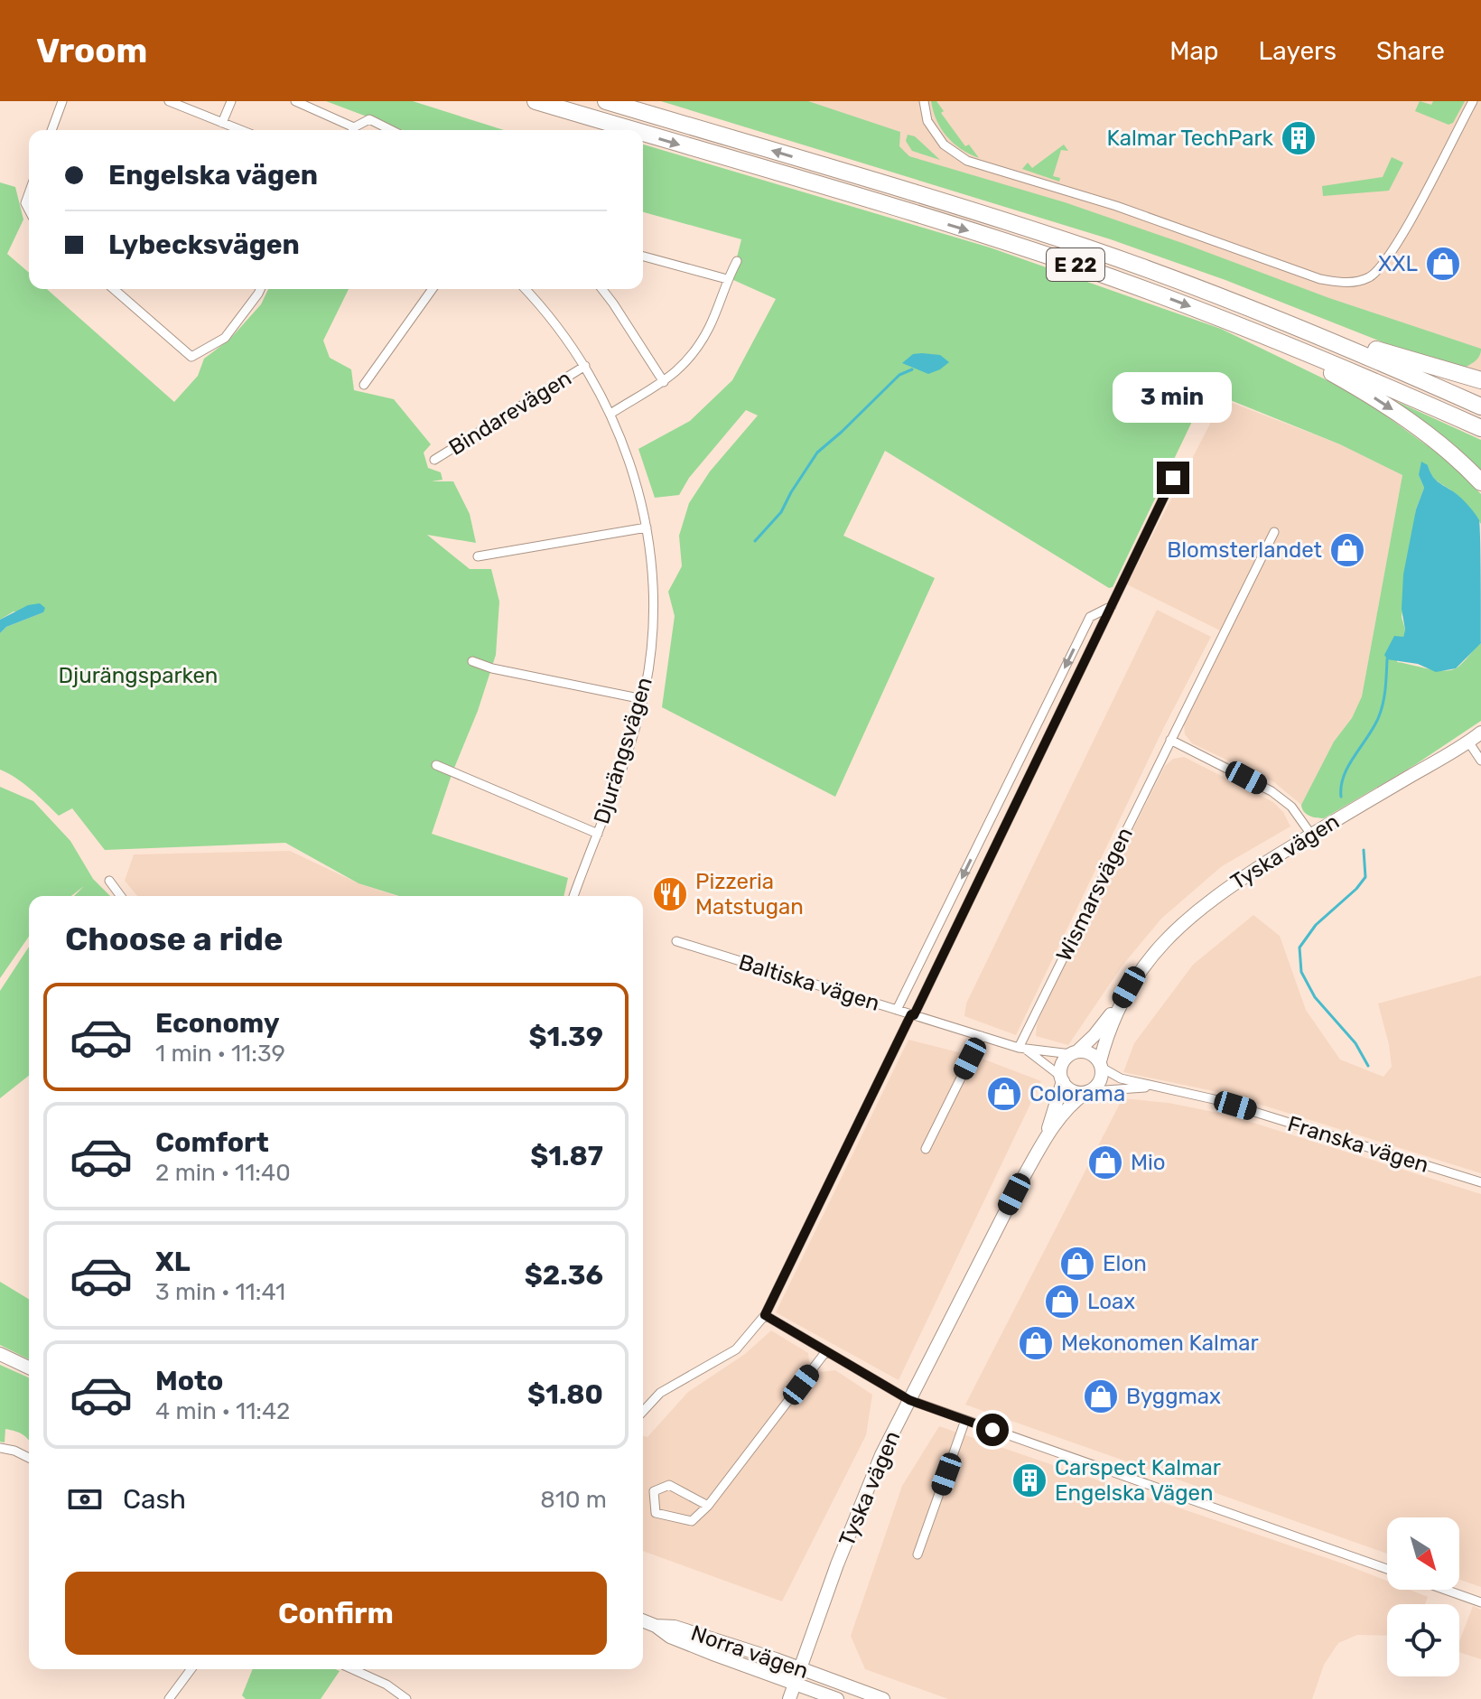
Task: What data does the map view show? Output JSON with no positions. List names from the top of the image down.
{
  "streets": {
    "highway": ["E 22"],
    "main road": ["Tyska vägen", "Norra vägen"],
    "street": [
      "Bindarevägen",
      "Djurängsvägen",
      "Wismarsvägen",
      "Baltiska vägen",
      "Franska vägen"
    ]
  },
  "crossings": [
    ["Bindarevägen", "Djurängsvägen"],
    ["Tyska vägen", "Baltiska vägen"],
    ["Tyska vägen", "Franska vägen"],
    ["Tyska vägen", "Norra vägen"],
    ["Wismarsvägen", "Baltiska vägen"],
    ["Baltiska vägen", "Franska vägen"]
  ],
  "parks": ["Djurängsparken"],
  "places": {
    "building": ["Kalmar TechPark", "Carspect Kalmar Engelska Vägen"],
    "shop": [
      "XXL",
      "Blomsterlandet",
      "Colorama",
      "Mio",
      "Elon",
      "Loax",
      "Mekonomen Kalmar",
      "Byggmax"
    ],
    "restaurant": ["Pizzeria Matstugan"]
  },
  "north": "bottom right",
  "page": {
    "header": "Vroom",
    "nav": ["Map", "Layers", "Share"],
    "banner": ["Engelska vägen", "Lybecksvägen"],
    "bubble": "3 min",
    "heading": "Choose a ride",
    "list": [
      {
        "name": "Economy",
        "note": "1 min · 11:39",
        "value": "$1.39"
      },
      {
        "name": "Comfort",
        "note": "2 min · 11:40",
        "value": "$1.87"
      },
      {
        "name": "XL",
        "note": "3 min · 11:41",
        "value": "$2.36"
      },
      {
        "name": "Moto",
        "note": "4 min · 11:42",
        "value": "$1.80"
      }
    ],
    "pay": ["Cash", "810 m"],
    "buttons": "Confirm"
  }
}
